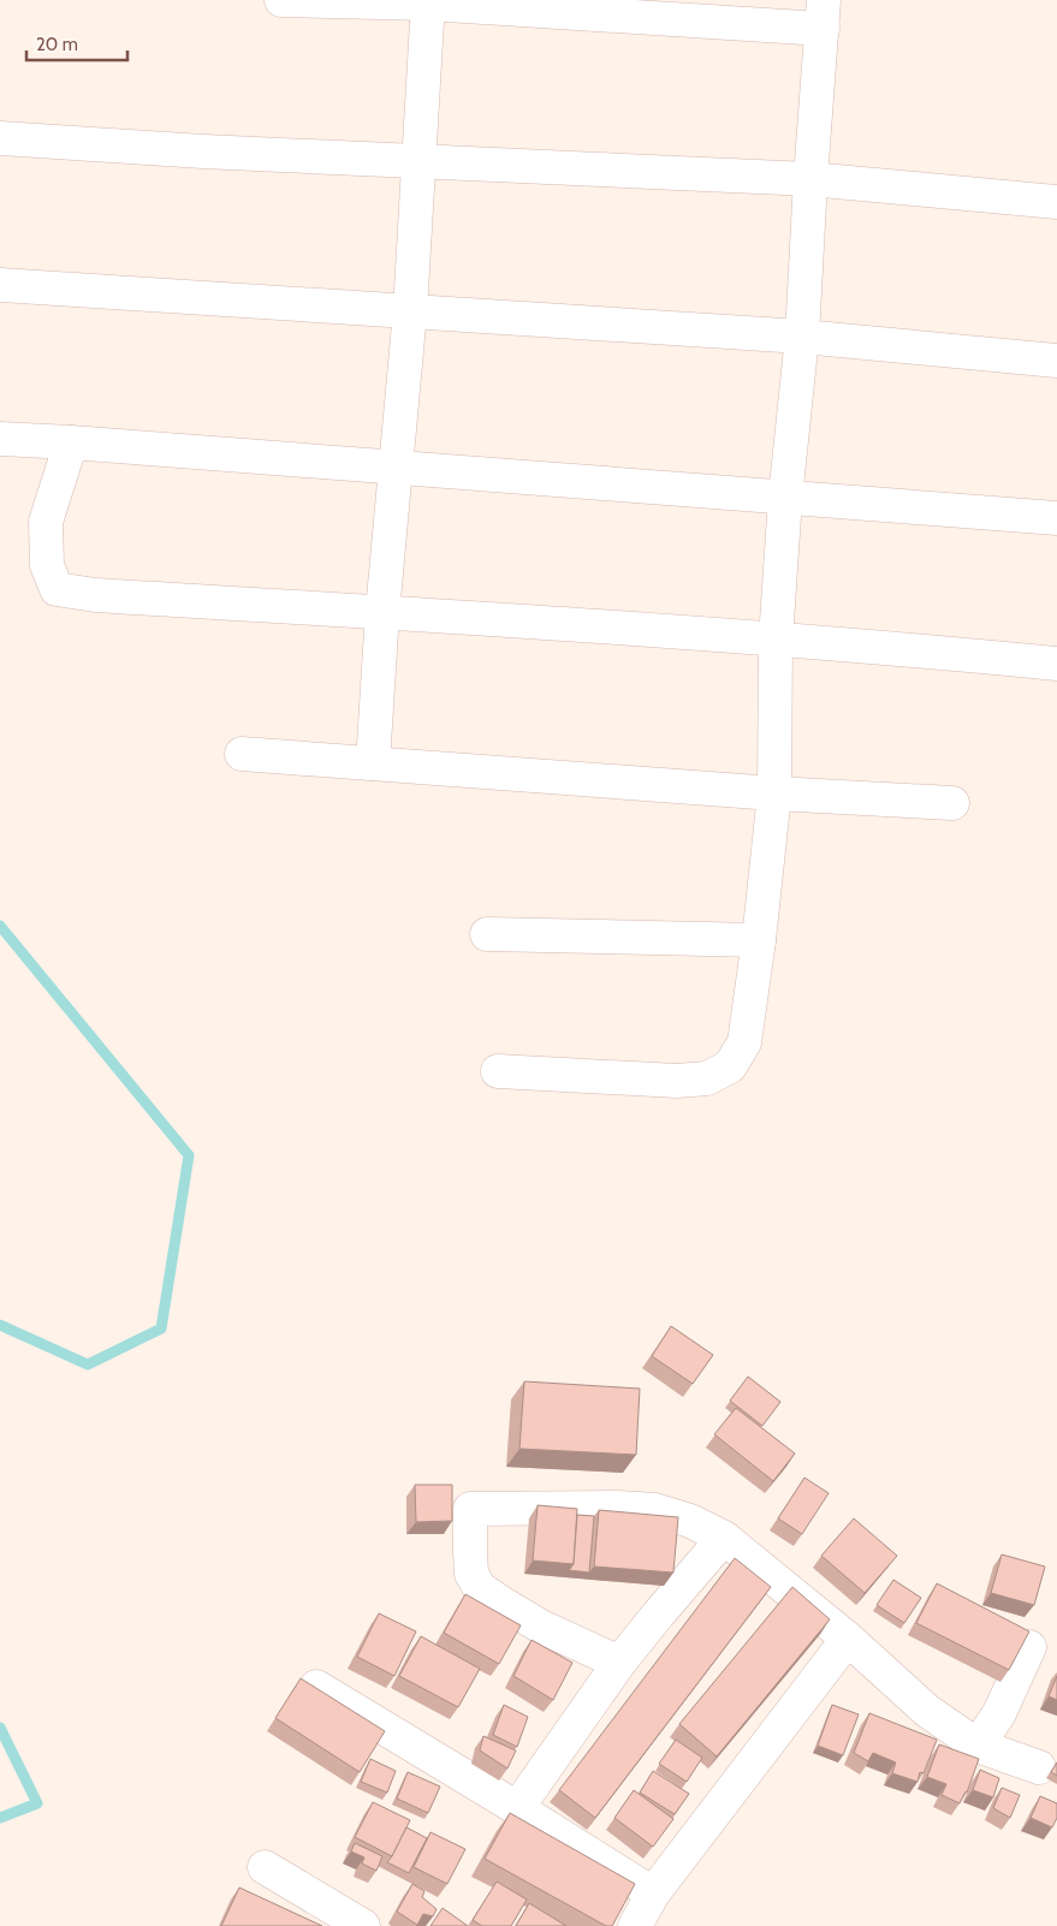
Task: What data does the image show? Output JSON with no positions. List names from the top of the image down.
{
  "scale_bar": "20 m"
}
